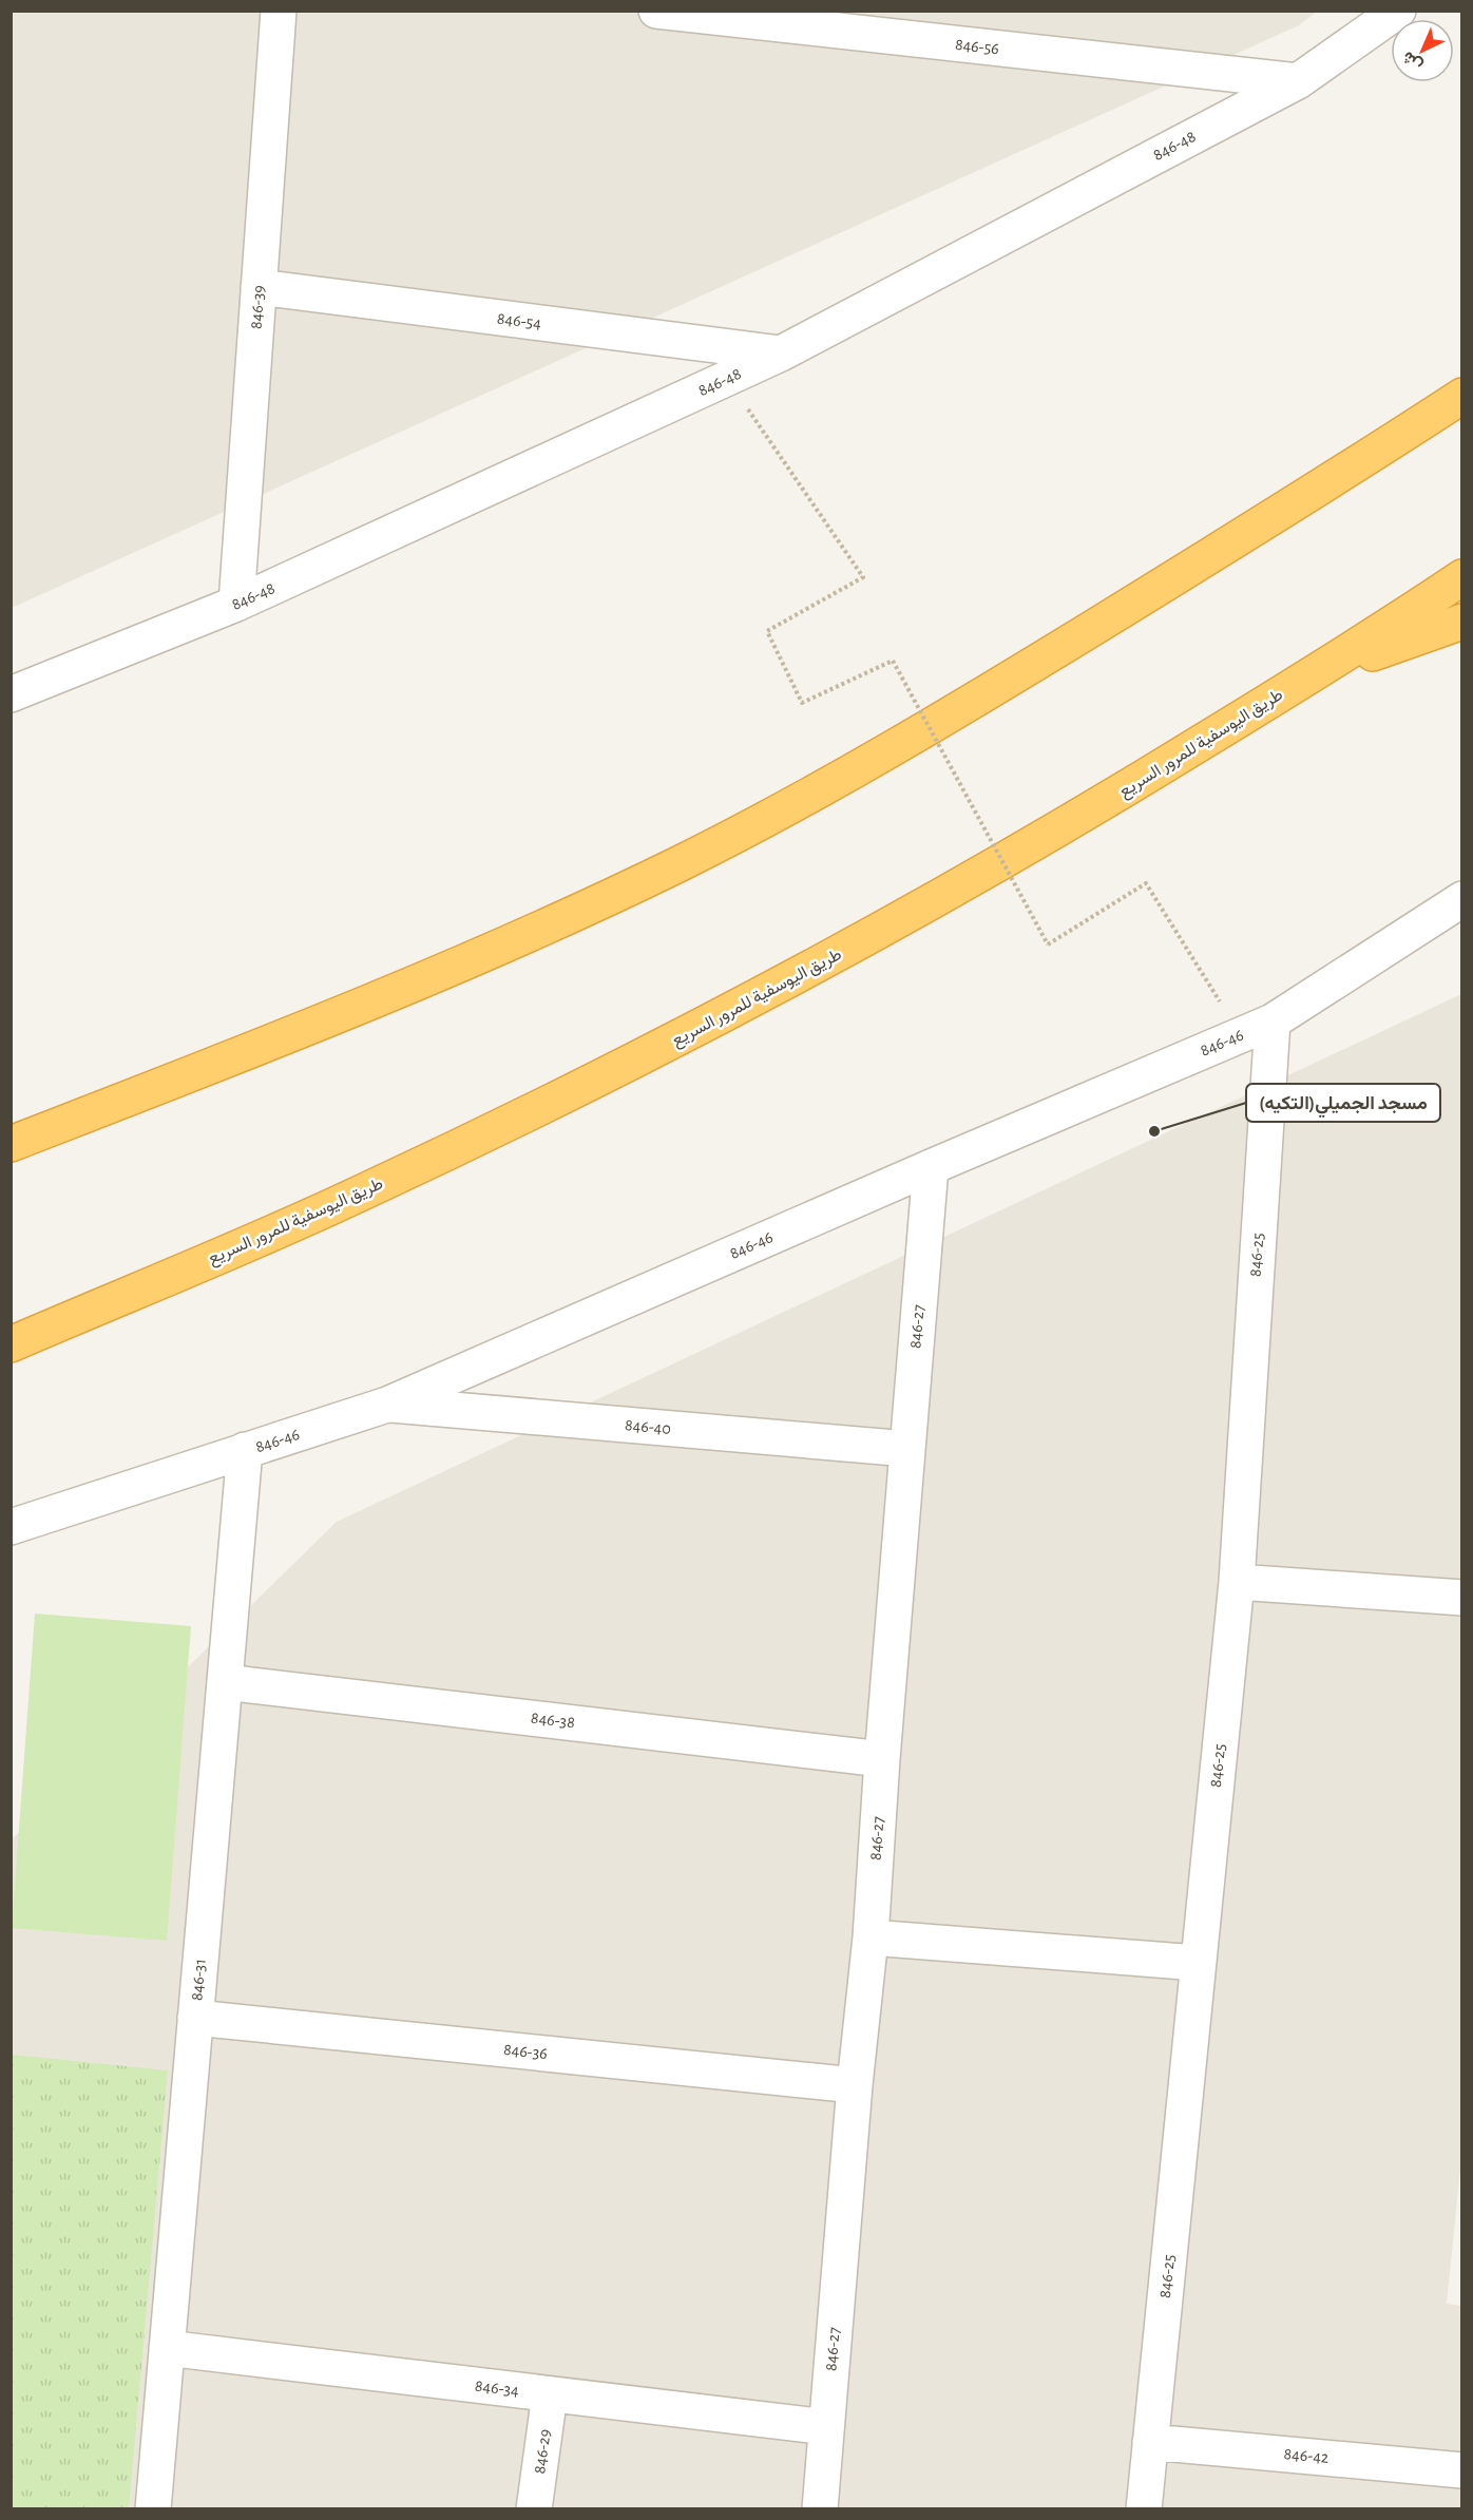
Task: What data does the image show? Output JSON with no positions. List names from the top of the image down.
{
  "streets": {
    "highway": ["طريق اليوسفية للمرور السريع"],
    "street": [
      "846-56",
      "846-48",
      "846-39",
      "846-54",
      "846-46",
      "846-25",
      "846-27",
      "846-40",
      "846-38",
      "846-31",
      "846-36",
      "846-34",
      "846-29",
      "846-42"
    ]
  },
  "crossings": [
    ["846-56", "846-48"],
    ["846-48", "846-39"],
    ["846-48", "846-54"],
    ["846-39", "846-54"],
    ["846-46", "846-25"],
    ["846-46", "846-27"],
    ["846-46", "846-40"],
    ["846-46", "846-31"],
    ["846-25", "846-42"],
    ["846-27", "846-40"],
    ["846-27", "846-38"],
    ["846-27", "846-36"],
    ["846-27", "846-34"],
    ["846-38", "846-31"],
    ["846-31", "846-36"],
    ["846-31", "846-34"],
    ["846-34", "846-29"]
  ],
  "places": ["مسجد الجميلي(التكيه)"],
  "north": "bottom left"
}
